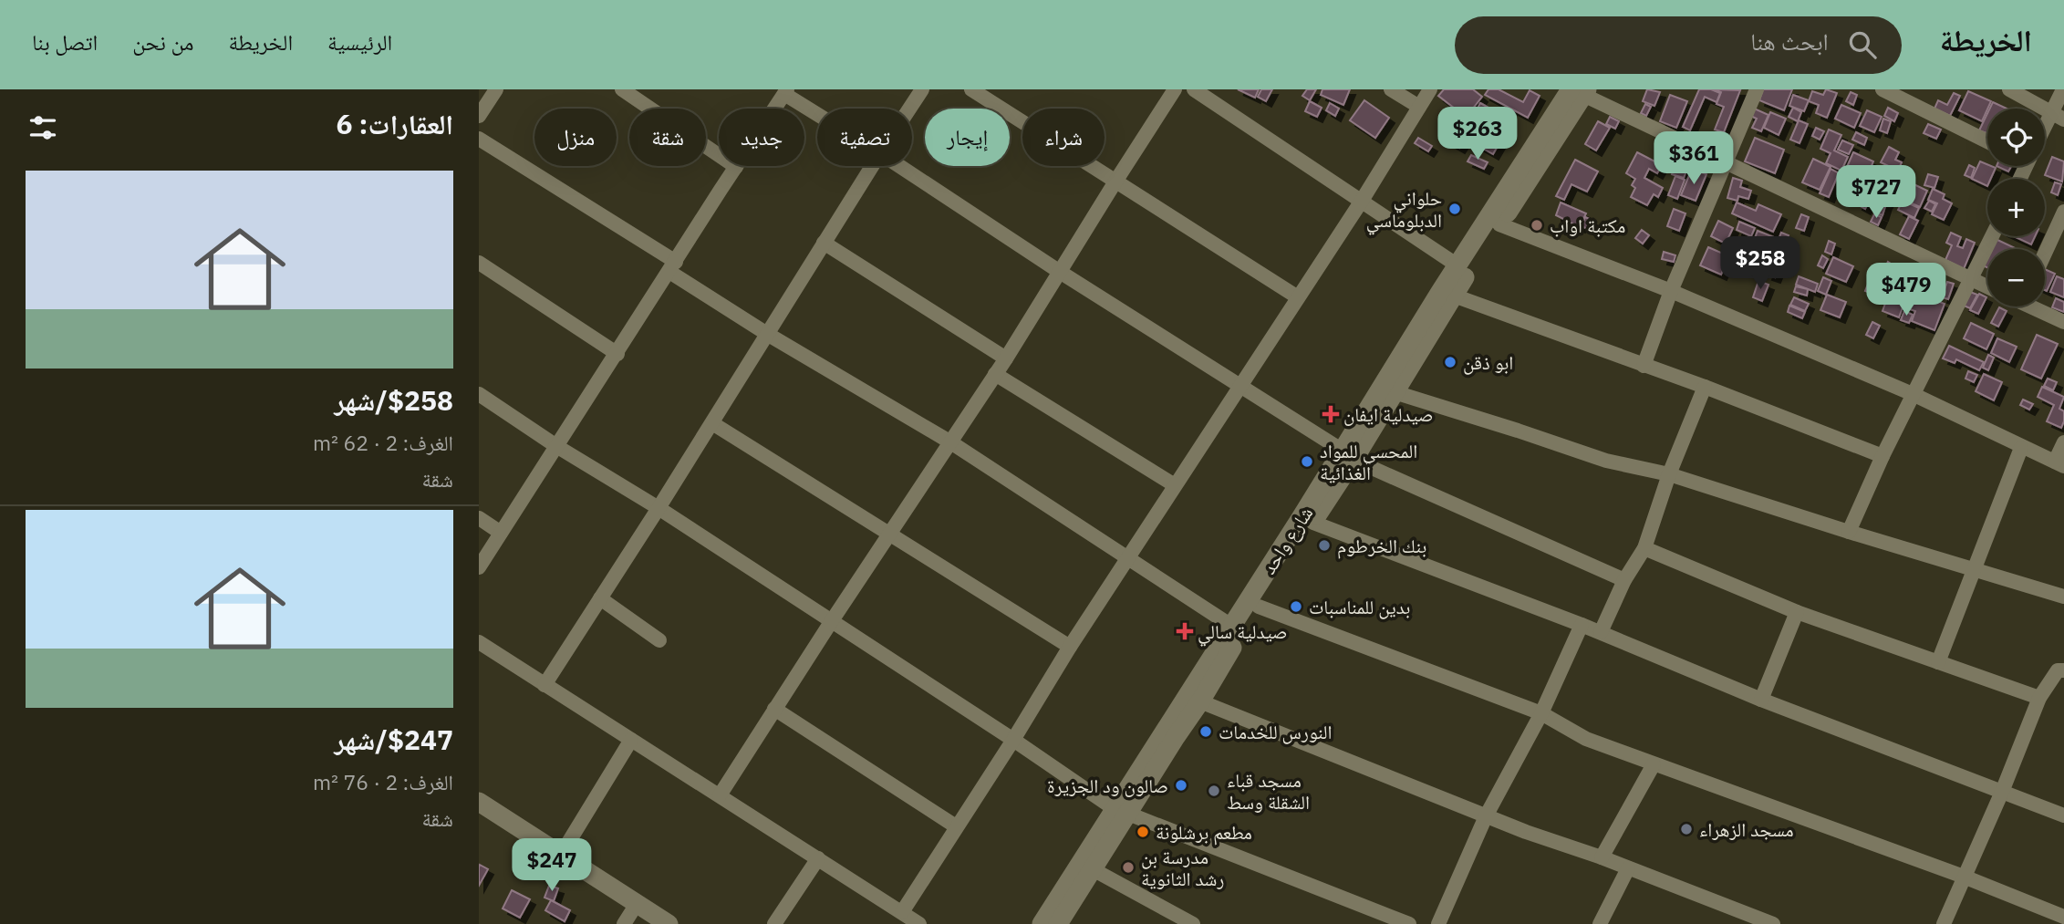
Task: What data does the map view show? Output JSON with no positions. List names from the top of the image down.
{
  "streets": {
    "street": ["شارع واحد"]
  },
  "places": {
    "other": [
      "حلواني الدبلوماسي",
      "مكتبة اواب",
      "ابو ذقن",
      "المحسي للمواد الغذائية",
      "بنك الخرطوم",
      "بدين للمناسبات",
      "النورس للخدمات",
      "صالون ود الجزيرة",
      "مسجد قباء الشقلة وسط",
      "مسجد الزهراء",
      "مطعم برشلونة",
      "مدرسة بن رشد الثانوية"
    ],
    "health": ["صيدلية ايفان", "صيدلية سالي"]
  },
  "page": {
    "header": "الخريطة",
    "search": "ابحث هنا",
    "nav": [
      "الرئيسية",
      "الخريطة",
      "من نحن",
      "اتصل بنا"
    ],
    "heading": "العقارات: 6",
    "price": [
      "$263",
      "$361",
      "$727",
      "$258",
      "$479",
      "$247"
    ],
    "map_buttons": ["+", "−"],
    "chip": [
      "شراء",
      "إيجار",
      "تصفية",
      "جديد",
      "شقة",
      "منزل"
    ],
    "list": [
      {
        "name": "$258/شهر",
        "note": "الغرف: 2 · 62 m² · شقة"
      },
      {
        "name": "$247/شهر",
        "note": "الغرف: 2 · 76 m² · شقة"
      }
    ]
  }
}
